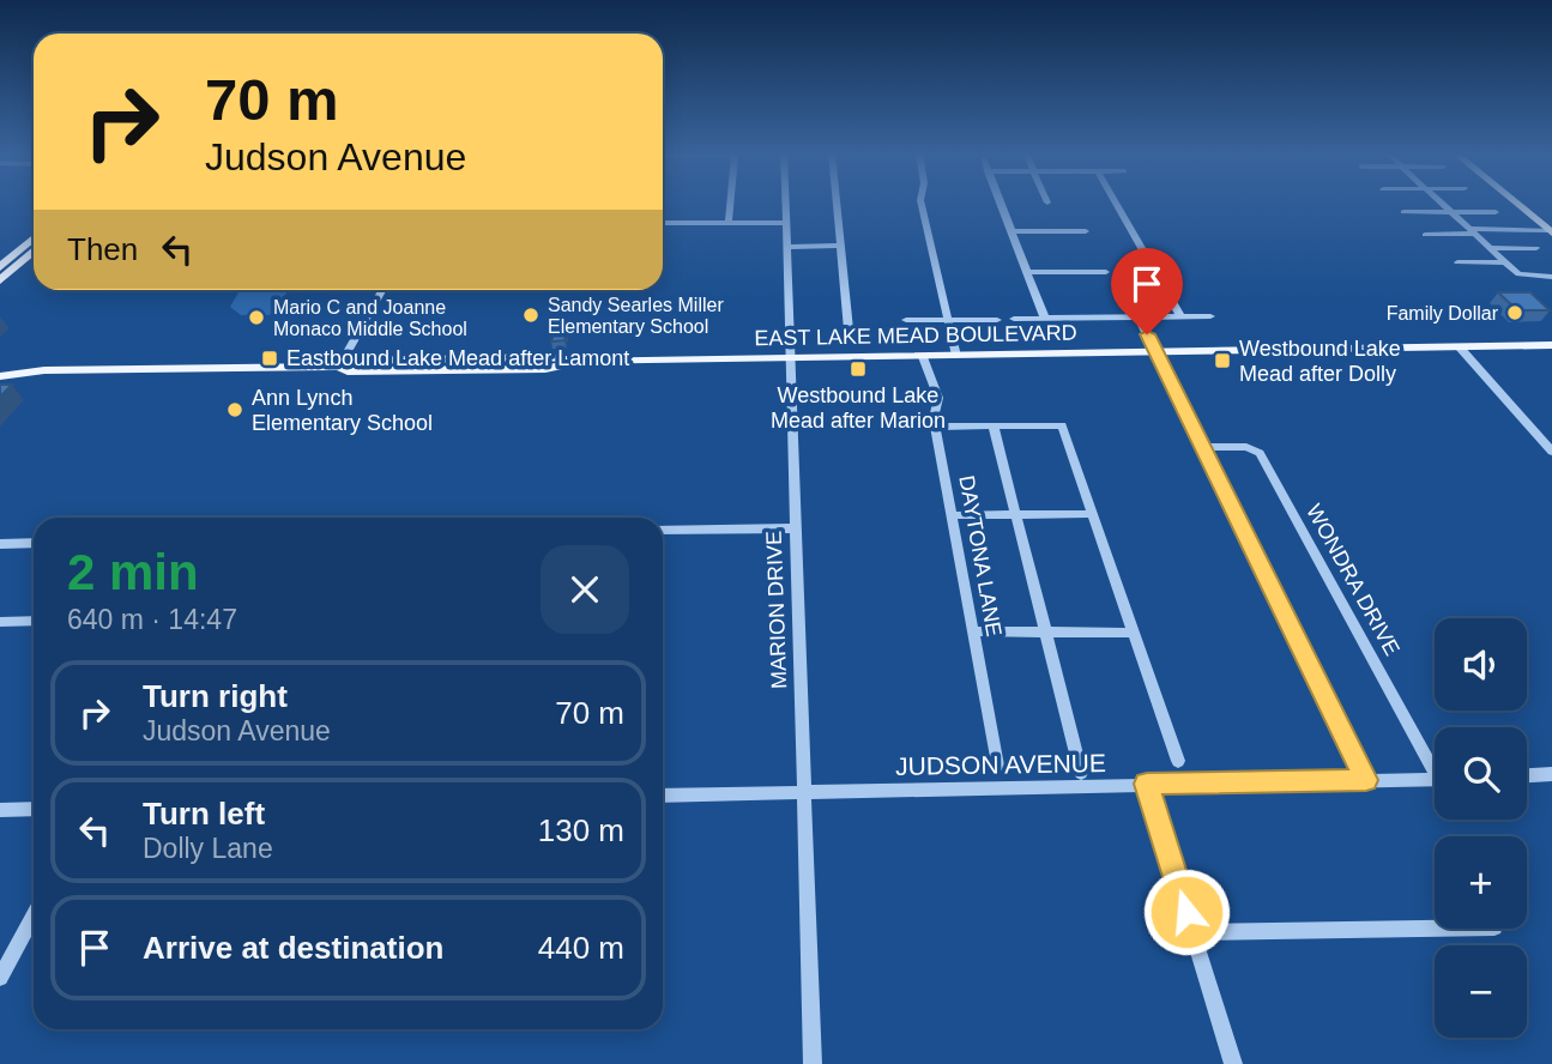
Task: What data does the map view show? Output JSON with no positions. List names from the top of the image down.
{
  "streets": {
    "main road": ["EAST LAKE MEAD BOULEVARD"],
    "street": [
      "DAYTONA LANE",
      "WONDRA DRIVE",
      "MARION DRIVE",
      "JUDSON AVENUE"
    ]
  },
  "crossings": [
    ["EAST LAKE MEAD BOULEVARD", "DAYTONA LANE"],
    ["EAST LAKE MEAD BOULEVARD", "MARION DRIVE"],
    ["MARION DRIVE", "JUDSON AVENUE"]
  ],
  "places": {
    "other": [
      "Family Dollar",
      "Sandy Searles Miller Elementary School",
      "Mario C and Joanne Monaco Middle School",
      "Ann Lynch Elementary School"
    ],
    "transit": ["Eastbound Lake Mead after Lamont", "Westbound Lake Mead after Dolly", "Westbound Lake Mead after Marion"]
  },
  "page": {
    "turn": ["70 m", "Judson Avenue"],
    "then": "Then",
    "heading": ["2 min", "640 m · 14:47"],
    "map_buttons": ["+", "−"],
    "list": [
      {
        "name": "Turn right",
        "note": "Judson Avenue",
        "value": "70 m"
      },
      {
        "name": "Turn left",
        "note": "Dolly Lane",
        "value": "130 m"
      },
      {
        "name": "Arrive at destination",
        "value": "440 m"
      }
    ]
  }
}
